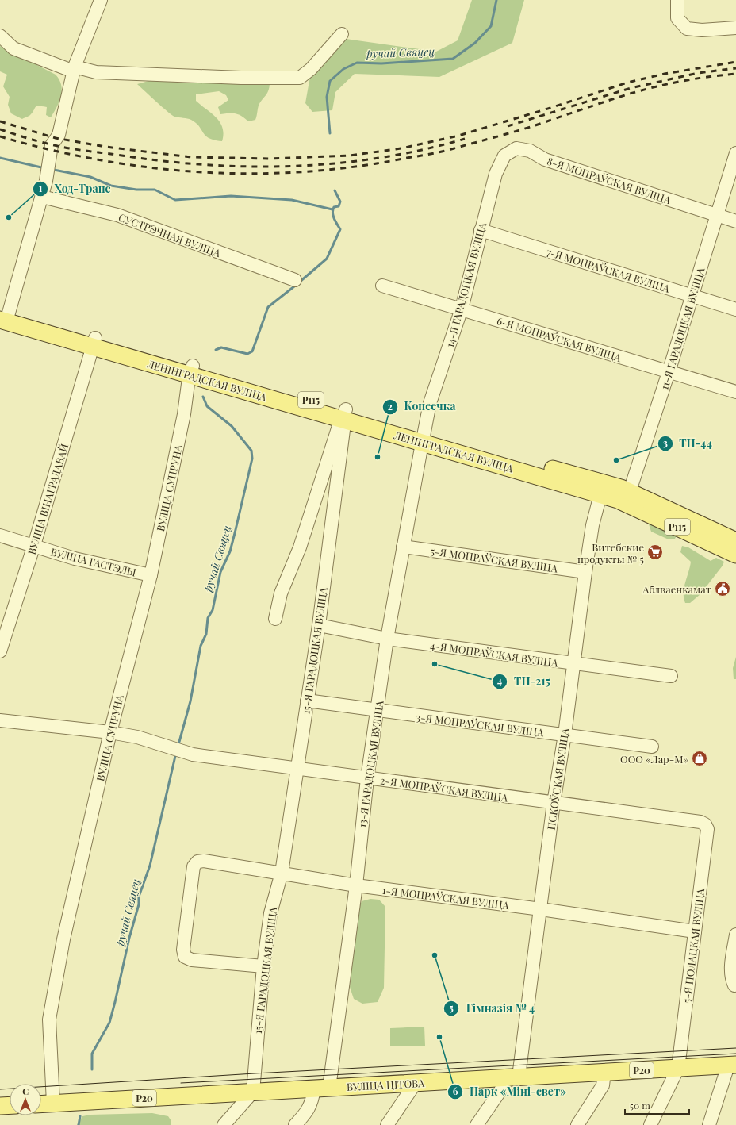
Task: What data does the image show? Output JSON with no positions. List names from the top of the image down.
{
  "streets": {
    "main road": [
      "ЛЕНІНГРАДСКАЯ ВУЛІЦА",
      "Р115",
      "Р20",
      "ВУЛІЦА ЦІТОВА"
    ],
    "street": [
      "8-Я МОПРАЎСКАЯ ВУЛІЦА",
      "СУСТРЭЧНАЯ ВУЛІЦА",
      "7-Я МОПРАЎСКАЯ ВУЛІЦА",
      "14-Я ГАРАДОЦКАЯ ВУЛІЦА",
      "11-Я ГАРАДОЦКАЯ ВУЛІЦА",
      "6-Я МОПРАЎСКАЯ ВУЛІЦА",
      "ВУЛІЦА СУПРУНА",
      "ВУЛІЦА ВІНАГРАДАВАЙ",
      "5-Я МОПРАЎСКАЯ ВУЛІЦА",
      "ВУЛІЦА ГАСТЭЛЫ",
      "15-Я ГАРАДОЦКАЯ ВУЛІЦА",
      "4-Я МОПРАЎСКАЯ ВУЛІЦА",
      "3-Я МОПРАЎСКАЯ ВУЛІЦА",
      "13-Я ГАРАДОЦКАЯ ВУЛІЦА",
      "ПСКОЎСКАЯ ВУЛІЦА",
      "2-Я МОПРАЎСКАЯ ВУЛІЦА",
      "1-Я МОПРАЎСКАЯ ВУЛІЦА",
      "5-Я ПОЛАЦКАЯ ВУЛІЦА"
    ]
  },
  "crossings": [
    ["8-Я МОПРАЎСКАЯ ВУЛІЦА", "14-Я ГАРАДОЦКАЯ ВУЛІЦА"],
    ["8-Я МОПРАЎСКАЯ ВУЛІЦА", "11-Я ГАРАДОЦКАЯ ВУЛІЦА"],
    ["7-Я МОПРАЎСКАЯ ВУЛІЦА", "14-Я ГАРАДОЦКАЯ ВУЛІЦА"],
    ["7-Я МОПРАЎСКАЯ ВУЛІЦА", "11-Я ГАРАДОЦКАЯ ВУЛІЦА"],
    ["14-Я ГАРАДОЦКАЯ ВУЛІЦА", "6-Я МОПРАЎСКАЯ ВУЛІЦА"],
    ["14-Я ГАРАДОЦКАЯ ВУЛІЦА", "ЛЕНІНГРАДСКАЯ ВУЛІЦА"],
    ["14-Я ГАРАДОЦКАЯ ВУЛІЦА", "13-Я ГАРАДОЦКАЯ ВУЛІЦА"],
    ["11-Я ГАРАДОЦКАЯ ВУЛІЦА", "6-Я МОПРАЎСКАЯ ВУЛІЦА"],
    ["11-Я ГАРАДОЦКАЯ ВУЛІЦА", "ЛЕНІНГРАДСКАЯ ВУЛІЦА"],
    ["ЛЕНІНГРАДСКАЯ ВУЛІЦА", "ВУЛІЦА СУПРУНА"],
    ["ЛЕНІНГРАДСКАЯ ВУЛІЦА", "ВУЛІЦА ВІНАГРАДАВАЙ"],
    ["ЛЕНІНГРАДСКАЯ ВУЛІЦА", "15-Я ГАРАДОЦКАЯ ВУЛІЦА"],
    ["ЛЕНІНГРАДСКАЯ ВУЛІЦА", "13-Я ГАРАДОЦКАЯ ВУЛІЦА"],
    ["ЛЕНІНГРАДСКАЯ ВУЛІЦА", "ПСКОЎСКАЯ ВУЛІЦА"],
    ["ВУЛІЦА СУПРУНА", "ВУЛІЦА ГАСТЭЛЫ"],
    ["ВУЛІЦА СУПРУНА", "2-Я МОПРАЎСКАЯ ВУЛІЦА"],
    ["ВУЛІЦА СУПРУНА", "ВУЛІЦА ЦІТОВА"],
    ["ВУЛІЦА ВІНАГРАДАВАЙ", "ВУЛІЦА ГАСТЭЛЫ"],
    ["5-Я МОПРАЎСКАЯ ВУЛІЦА", "13-Я ГАРАДОЦКАЯ ВУЛІЦА"],
    ["5-Я МОПРАЎСКАЯ ВУЛІЦА", "ПСКОЎСКАЯ ВУЛІЦА"],
    ["15-Я ГАРАДОЦКАЯ ВУЛІЦА", "4-Я МОПРАЎСКАЯ ВУЛІЦА"],
    ["15-Я ГАРАДОЦКАЯ ВУЛІЦА", "3-Я МОПРАЎСКАЯ ВУЛІЦА"],
    ["15-Я ГАРАДОЦКАЯ ВУЛІЦА", "2-Я МОПРАЎСКАЯ ВУЛІЦА"],
    ["15-Я ГАРАДОЦКАЯ ВУЛІЦА", "1-Я МОПРАЎСКАЯ ВУЛІЦА"],
    ["15-Я ГАРАДОЦКАЯ ВУЛІЦА", "ВУЛІЦА ЦІТОВА"],
    ["4-Я МОПРАЎСКАЯ ВУЛІЦА", "13-Я ГАРАДОЦКАЯ ВУЛІЦА"],
    ["4-Я МОПРАЎСКАЯ ВУЛІЦА", "ПСКОЎСКАЯ ВУЛІЦА"],
    ["3-Я МОПРАЎСКАЯ ВУЛІЦА", "13-Я ГАРАДОЦКАЯ ВУЛІЦА"],
    ["3-Я МОПРАЎСКАЯ ВУЛІЦА", "ПСКОЎСКАЯ ВУЛІЦА"],
    ["13-Я ГАРАДОЦКАЯ ВУЛІЦА", "2-Я МОПРАЎСКАЯ ВУЛІЦА"],
    ["13-Я ГАРАДОЦКАЯ ВУЛІЦА", "1-Я МОПРАЎСКАЯ ВУЛІЦА"],
    ["13-Я ГАРАДОЦКАЯ ВУЛІЦА", "ВУЛІЦА ЦІТОВА"],
    ["ПСКОЎСКАЯ ВУЛІЦА", "2-Я МОПРАЎСКАЯ ВУЛІЦА"],
    ["ПСКОЎСКАЯ ВУЛІЦА", "1-Я МОПРАЎСКАЯ ВУЛІЦА"],
    ["ПСКОЎСКАЯ ВУЛІЦА", "ВУЛІЦА ЦІТОВА"],
    ["2-Я МОПРАЎСКАЯ ВУЛІЦА", "5-Я ПОЛАЦКАЯ ВУЛІЦА"],
    ["1-Я МОПРАЎСКАЯ ВУЛІЦА", "5-Я ПОЛАЦКАЯ ВУЛІЦА"],
    ["5-Я ПОЛАЦКАЯ ВУЛІЦА", "ВУЛІЦА ЦІТОВА"]
  ],
  "water": ["ручай Свяцец"],
  "places": {
    "other": [
      "Ход-Транс",
      "Копеечка",
      "ТП-44",
      "ТП-215",
      "Гімназія № 4",
      "Парк «Міні-свет»"
    ],
    "supermarket": ["Витебские продукты № 5"],
    "public building": ["Аблваенкамат"],
    "shop": ["ООО «Лар-М»"]
  },
  "scale_bar": "50 m",
  "north": "top"
}
